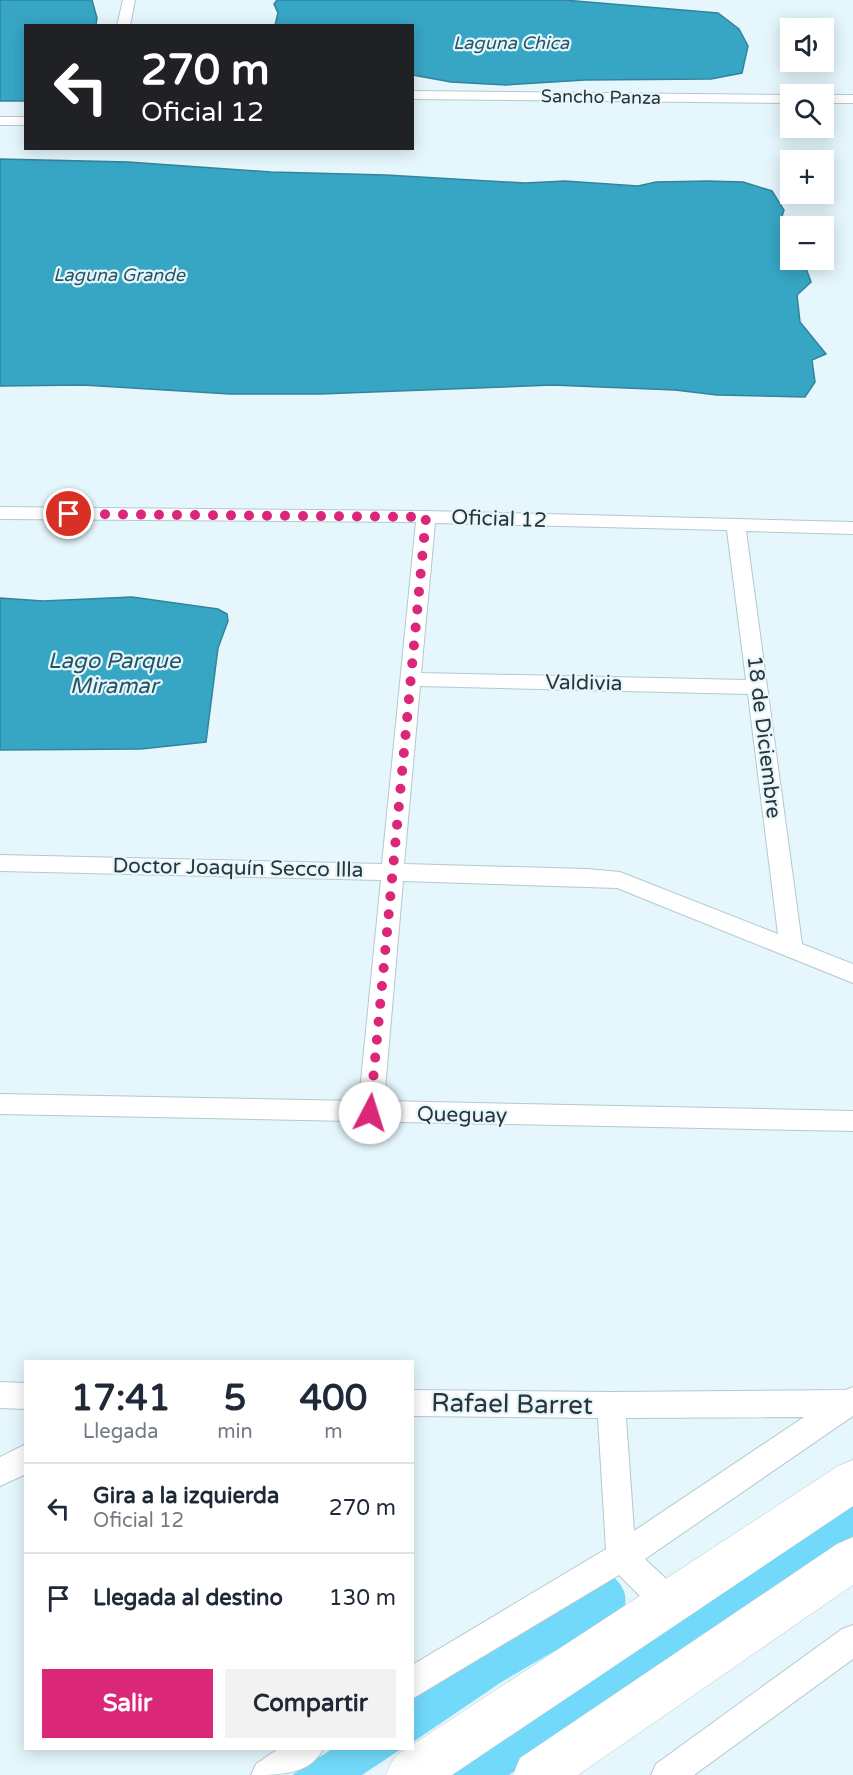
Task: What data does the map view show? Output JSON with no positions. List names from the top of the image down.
{
  "streets": {
    "street": [
      "Sancho Panza",
      "Oficial 12",
      "Valdivia",
      "18 de Diciembre",
      "Doctor Joaquín Secco Illa",
      "Queguay",
      "Rafael Barret"
    ]
  },
  "crossings": [
    ["Oficial 12", "18 de Diciembre"],
    ["Valdivia", "18 de Diciembre"],
    ["18 de Diciembre", "Doctor Joaquín Secco Illa"]
  ],
  "water": ["Laguna Chica", "Laguna Grande", "Lago Parque Miramar"],
  "page": {
    "map_buttons": ["+", "−"],
    "turn": ["270 m", "Oficial 12"],
    "eta": [
      "17:41",
      "Llegada",
      "5",
      "min",
      "400",
      "m"
    ],
    "list": [
      {
        "name": "Gira a la izquierda",
        "note": "Oficial 12",
        "value": "270 m"
      },
      {
        "name": "Llegada al destino",
        "value": "130 m"
      }
    ],
    "buttons": ["Salir", "Compartir"]
  }
}
